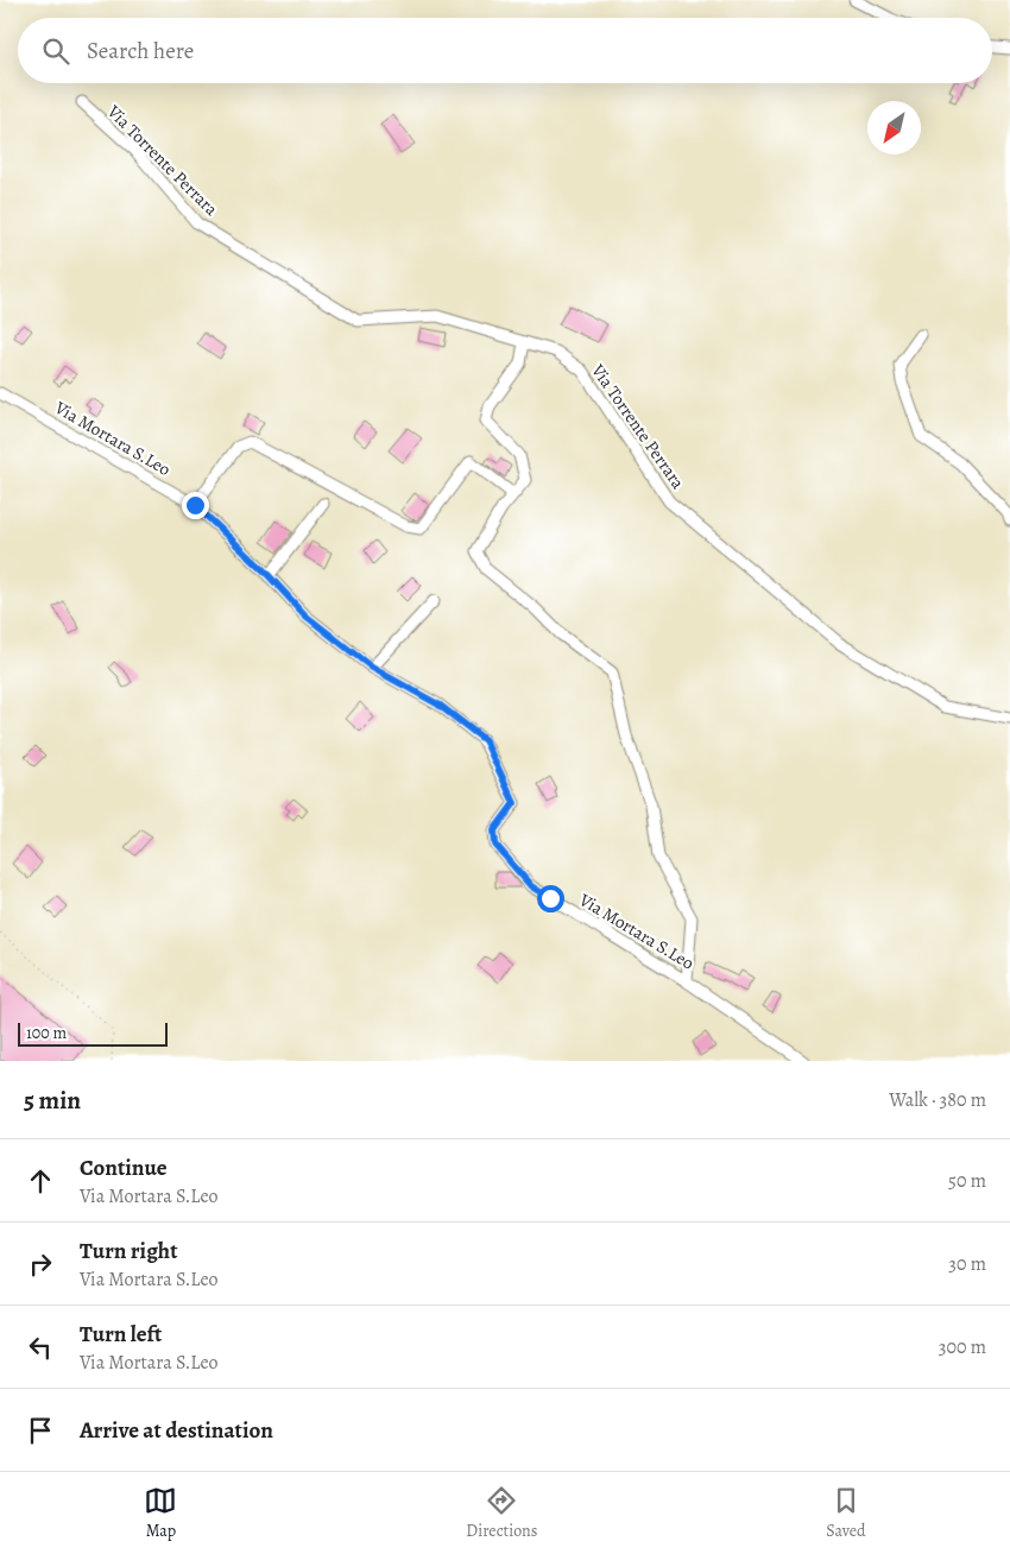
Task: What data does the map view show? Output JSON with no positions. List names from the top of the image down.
{
  "streets": {
    "street": ["Via Torrente Perrara", "Via Mortara S.Leo"]
  },
  "scale_bar": "100 m",
  "north": "bottom left",
  "page": {
    "search": "Search here",
    "scale": "100 m",
    "heading": ["5 min", "Walk · 380 m"],
    "list": [
      ["Continue", "Via Mortara S.Leo", "50 m"],
      ["Turn right", "Via Mortara S.Leo", "30 m"],
      ["Turn left", "Via Mortara S.Leo", "300 m"],
      "Arrive at destination"
    ],
    "nav": ["Map", "Directions", "Saved"]
  }
}
